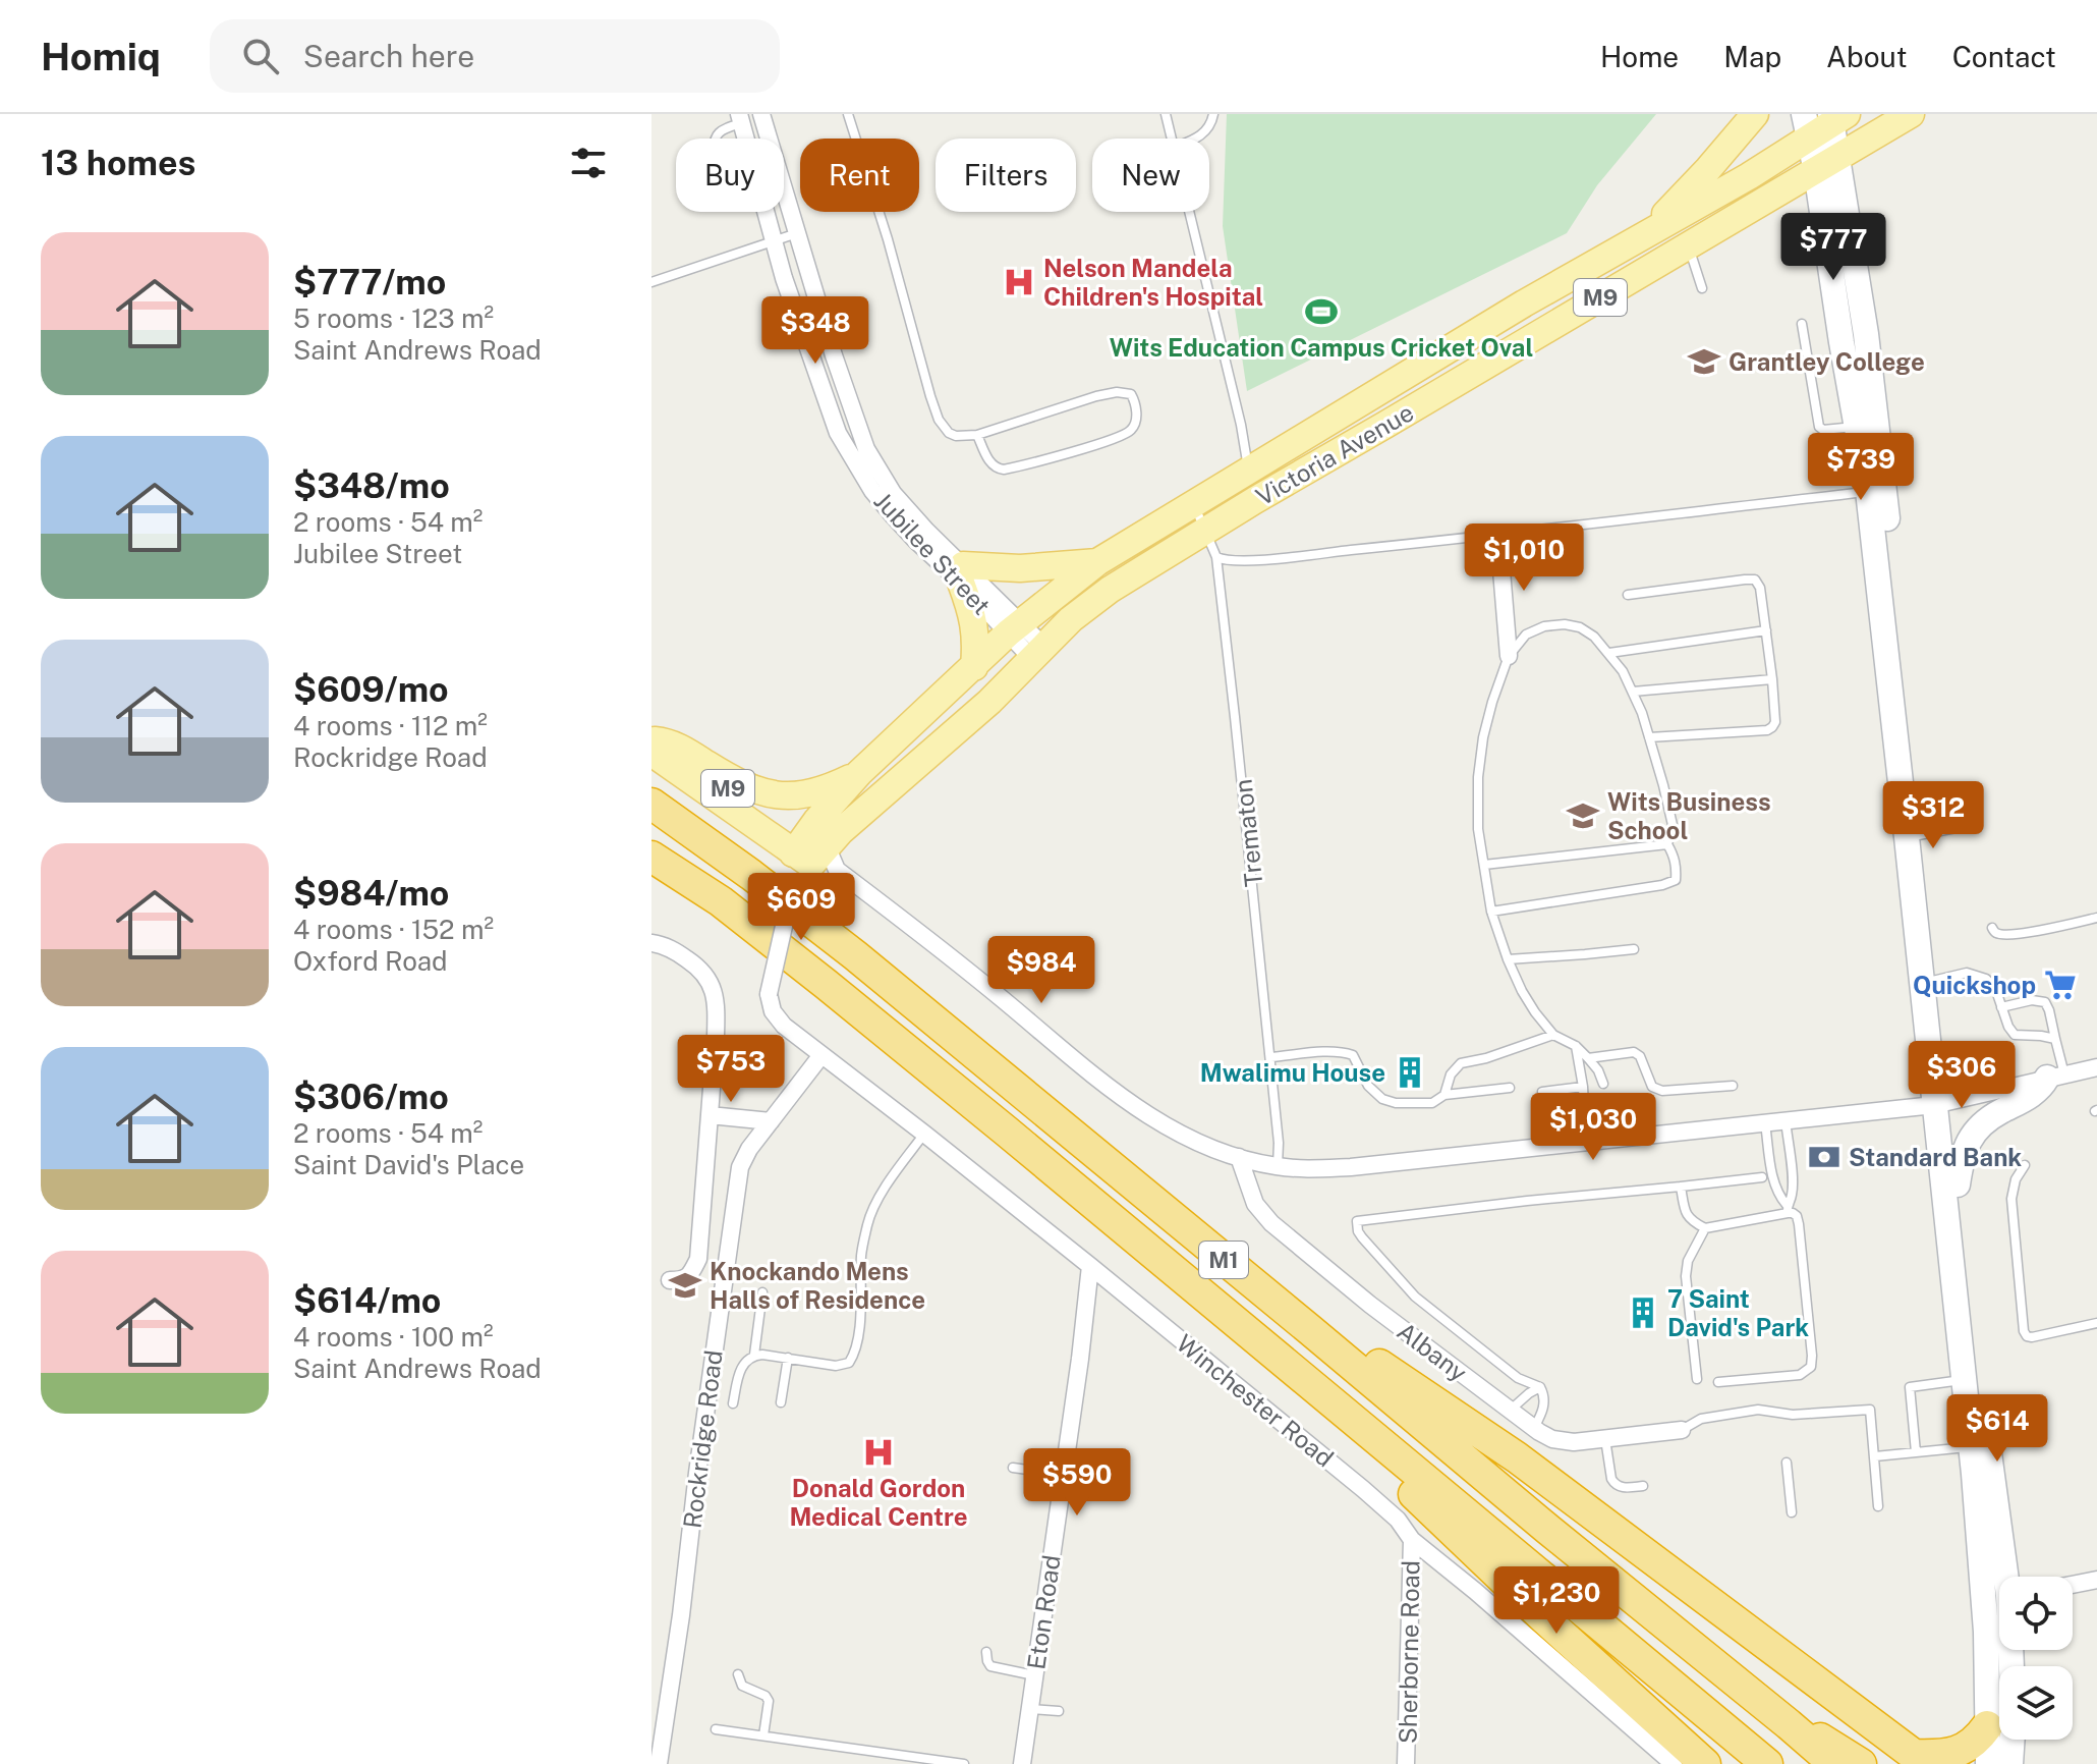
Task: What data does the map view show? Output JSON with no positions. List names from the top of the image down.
{
  "streets": {
    "highway": ["M1"],
    "main road": ["M9", "Victoria Avenue"],
    "street": [
      "Jubilee Street",
      "Albany",
      "Winchester Road",
      "Rockridge Road",
      "Eton Road",
      "Sherborne Road"
    ],
    "lane": ["Trematon"]
  },
  "crossings": [
    ["M9", "Victoria Avenue"],
    ["Victoria Avenue", "Jubilee Street"],
    ["Victoria Avenue", "Trematon"],
    ["Winchester Road", "Rockridge Road"],
    ["Winchester Road", "Eton Road"],
    ["Winchester Road", "Sherborne Road"]
  ],
  "places": {
    "hospital": ["Nelson Mandela Children's Hospital", "Donald Gordon Medical Centre"],
    "sports": ["Wits Education Campus Cricket Oval"],
    "school or university": ["Grantley College", "Wits Business School", "Knockando Mens Halls of Residence"],
    "supermarket": ["Quickshop"],
    "building": ["Mwalimu House", "7 Saint David's Park"],
    "bank": ["Standard Bank"]
  },
  "page": {
    "header": "Homiq",
    "search": "Search here",
    "nav": [
      "Home",
      "Map",
      "About",
      "Contact"
    ],
    "heading": "13 homes",
    "chip": [
      "Buy",
      "Rent",
      "Filters",
      "New"
    ],
    "list": [
      {
        "name": "$777/mo",
        "note": "5 rooms · 123 m² · Saint Andrews Road"
      },
      {
        "name": "$348/mo",
        "note": "2 rooms · 54 m² · Jubilee Street"
      },
      {
        "name": "$609/mo",
        "note": "4 rooms · 112 m² · Rockridge Road"
      },
      {
        "name": "$984/mo",
        "note": "4 rooms · 152 m² · Oxford Road"
      },
      {
        "name": "$306/mo",
        "note": "2 rooms · 54 m² · Saint David's Place"
      },
      {
        "name": "$614/mo",
        "note": "4 rooms · 100 m² · Saint Andrews Road"
      }
    ],
    "price": [
      "$777",
      "$348",
      "$739",
      "$1,010",
      "$312",
      "$609",
      "$984",
      "$753",
      "$306",
      "$1,030",
      "$614",
      "$590",
      "$1,230"
    ]
  }
}
